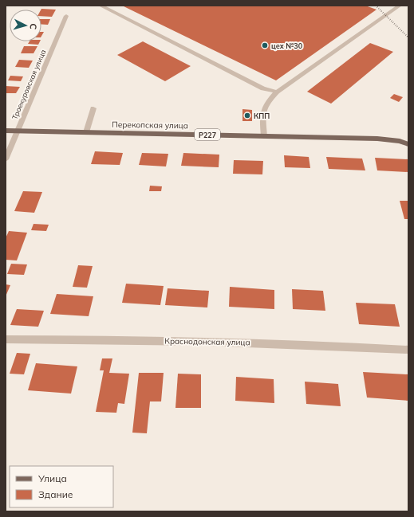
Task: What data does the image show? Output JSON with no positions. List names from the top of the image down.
{
  "streets": {
    "main road": ["Перекопская улица", "Р227"],
    "street": ["Троекуровская улица", "Краснодонская улица"]
  },
  "crossings": [
    ["Троекуровская улица", "Перекопская улица"]
  ],
  "places": ["цех №30", "КПП"],
  "legend": ["Улица", "Здание"],
  "north": "right"
}
